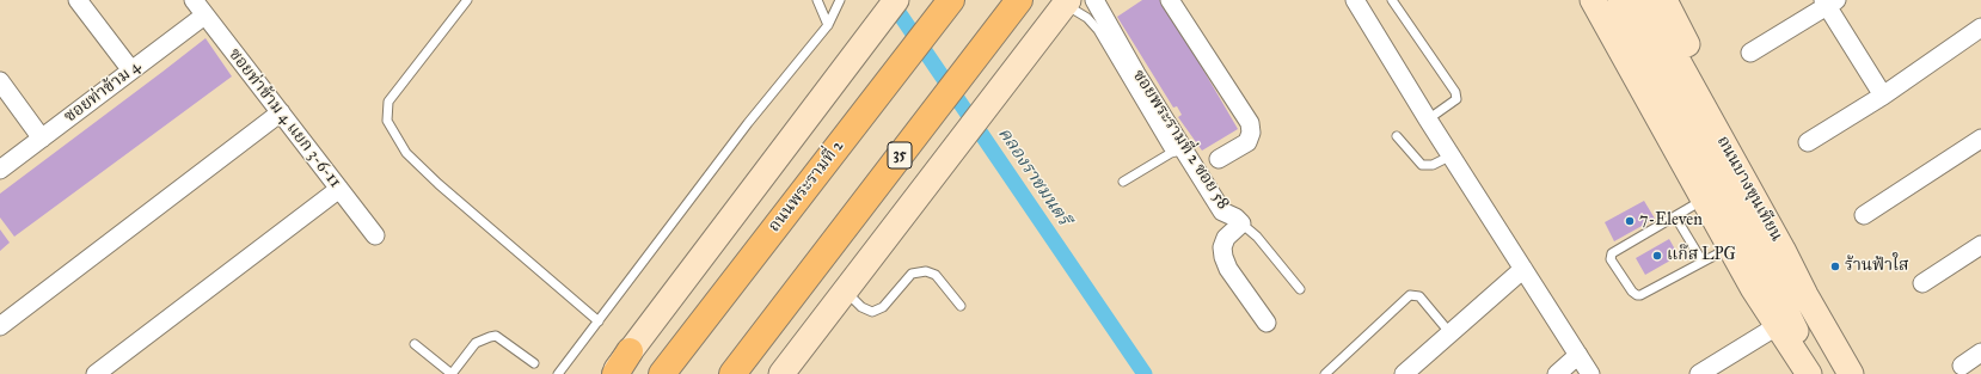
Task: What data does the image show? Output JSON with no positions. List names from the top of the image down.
{
  "streets": {
    "highway": ["35", "ถนนพระรามที่ 2"],
    "main road": ["ถนนบางขุนเทียน"],
    "street": ["ซอยท่าข้าม 4", "ซอยท่าข้าม 4 แยก 3-6-11", "ซอยพระรามที่ 2 ซอย 58"]
  },
  "crossings": [
    ["ซอยท่าข้าม 4", "ซอยท่าข้าม 4 แยก 3-6-11"]
  ],
  "water": ["คลองราชมนตรี"],
  "places": ["7-Eleven", "แก๊ส LPG", "ร้านฟ้าใส"]
}
